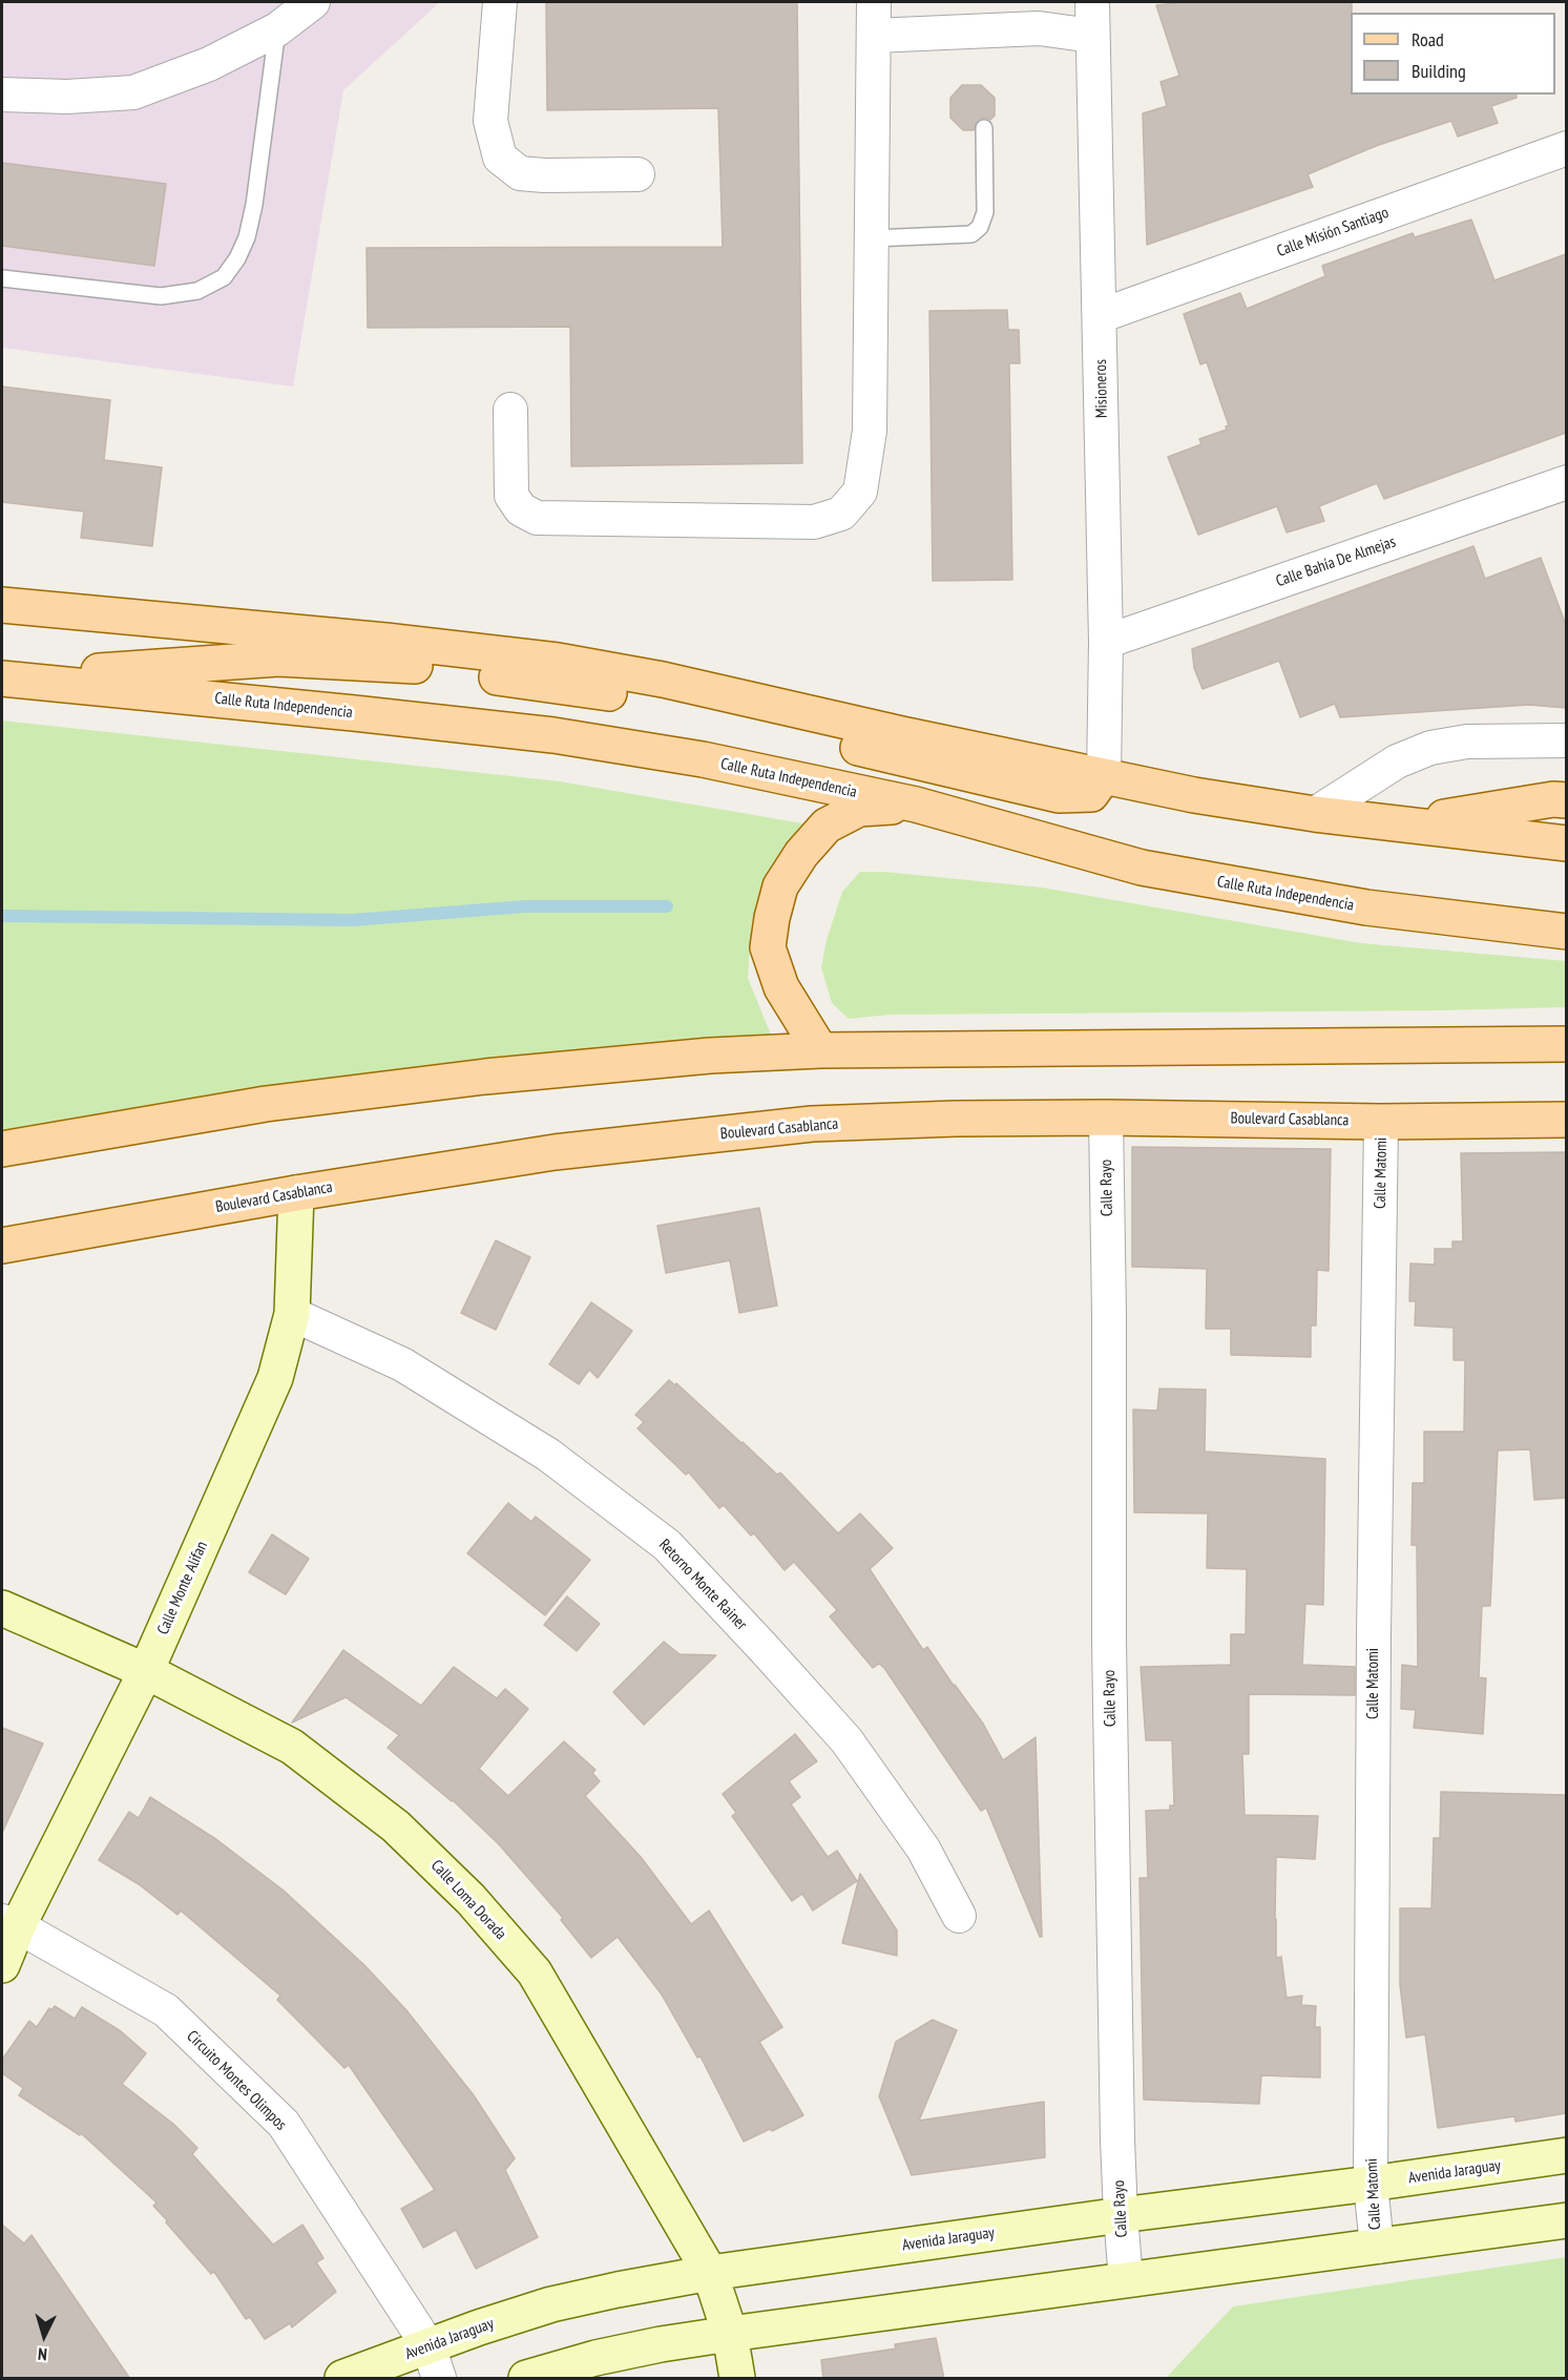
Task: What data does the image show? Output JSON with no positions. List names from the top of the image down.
{
  "streets": {
    "main road": ["Calle Ruta Independencia", "Boulevard Casablanca"],
    "street": [
      "Calle Misión Santiago",
      "Misioneros",
      "Calle Bahía De Almejas",
      "Calle Matomi",
      "Calle Rayo",
      "Retorno Monte Rainer",
      "Calle Monte Alifan",
      "Calle Loma Dorada",
      "Circuito Montes Olimpos",
      "Avenida Jaraguay"
    ]
  },
  "crossings": [
    ["Calle Misión Santiago", "Misioneros"],
    ["Misioneros", "Calle Bahía De Almejas"],
    ["Boulevard Casablanca", "Calle Matomi"],
    ["Boulevard Casablanca", "Calle Rayo"],
    ["Boulevard Casablanca", "Calle Monte Alifan"],
    ["Calle Matomi", "Avenida Jaraguay"],
    ["Calle Rayo", "Avenida Jaraguay"],
    ["Retorno Monte Rainer", "Calle Monte Alifan"],
    ["Calle Monte Alifan", "Calle Loma Dorada"],
    ["Calle Monte Alifan", "Circuito Montes Olimpos"],
    ["Calle Loma Dorada", "Avenida Jaraguay"],
    ["Circuito Montes Olimpos", "Avenida Jaraguay"]
  ],
  "legend": ["Road", "Building"],
  "north": "bottom"
}
